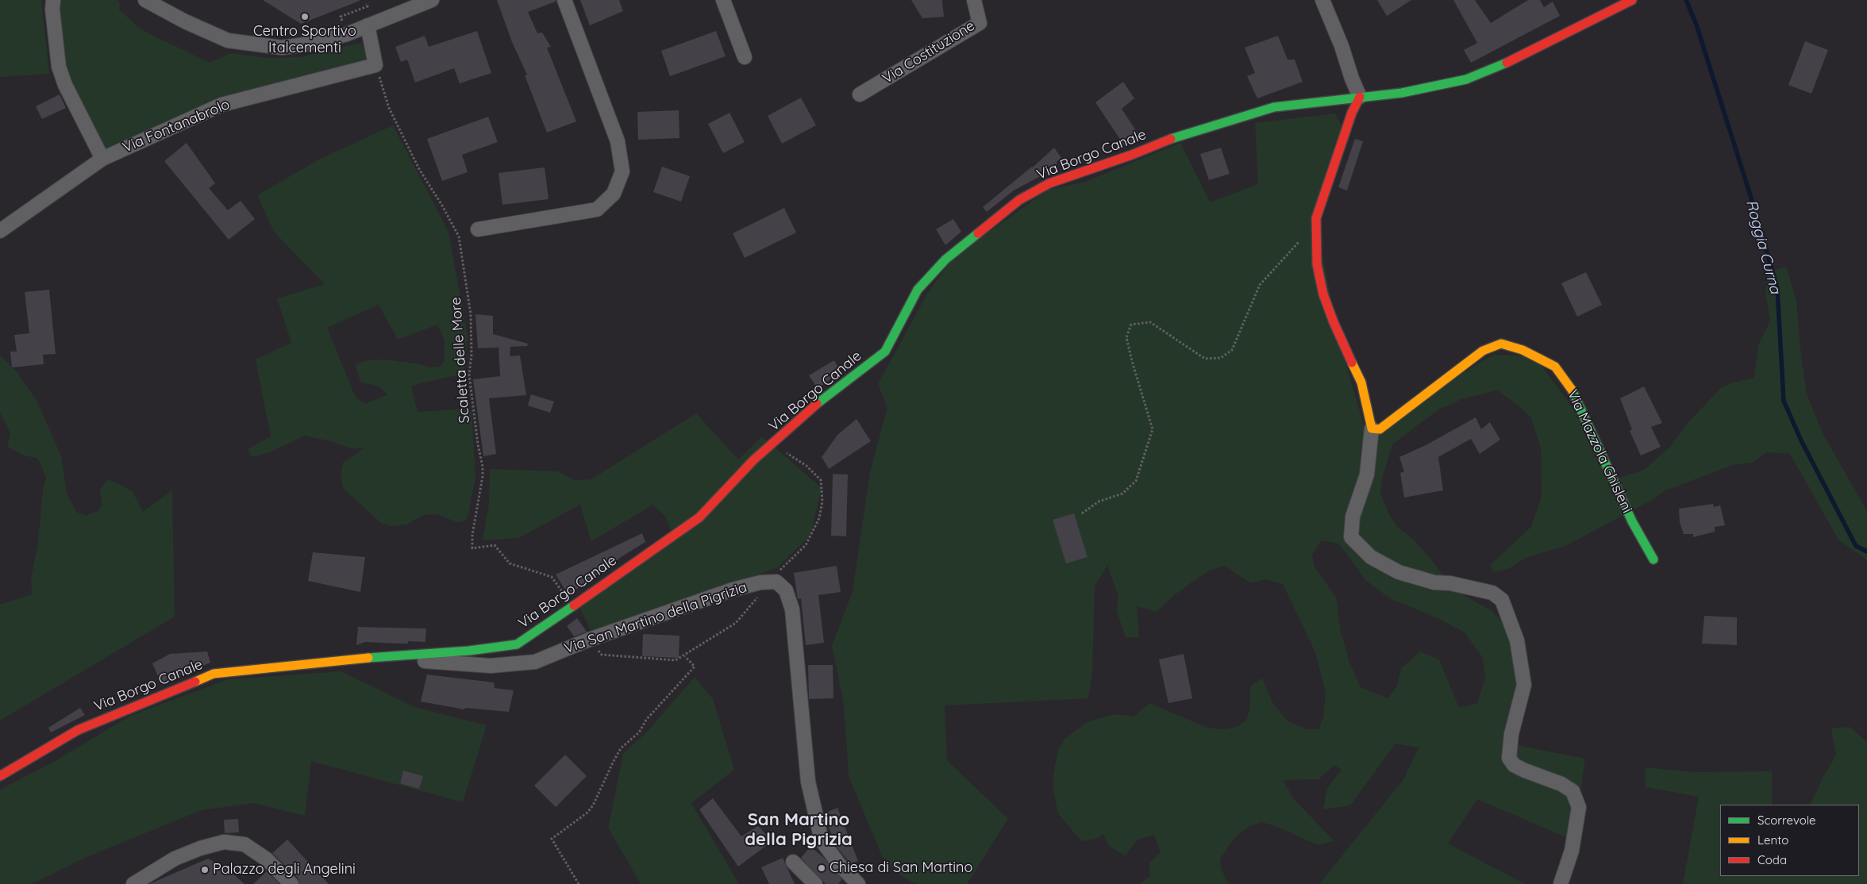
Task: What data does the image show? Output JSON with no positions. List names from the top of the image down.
{
  "streets": {
    "street": [
      "Via Costituzione",
      "Via Fontanabrolo",
      "Via Borgo Canale",
      "Via Mazzola Ghisleni",
      "Via San Martino della Pigrizia"
    ],
    "path": ["Scaletta delle More"]
  },
  "crossings": [
    ["Via Fontanabrolo", "Scaletta delle More"],
    ["Via Borgo Canale", "Scaletta delle More"],
    ["Via Borgo Canale", "Via San Martino della Pigrizia"]
  ],
  "districts": ["San Martino della Pigrizia"],
  "water": ["Roggia Curna"],
  "places": ["Centro Sportivo Italcementi", "Chiesa di San Martino", "Palazzo degli Angelini"],
  "legend": ["Scorrevole", "Lento", "Coda"]
}
